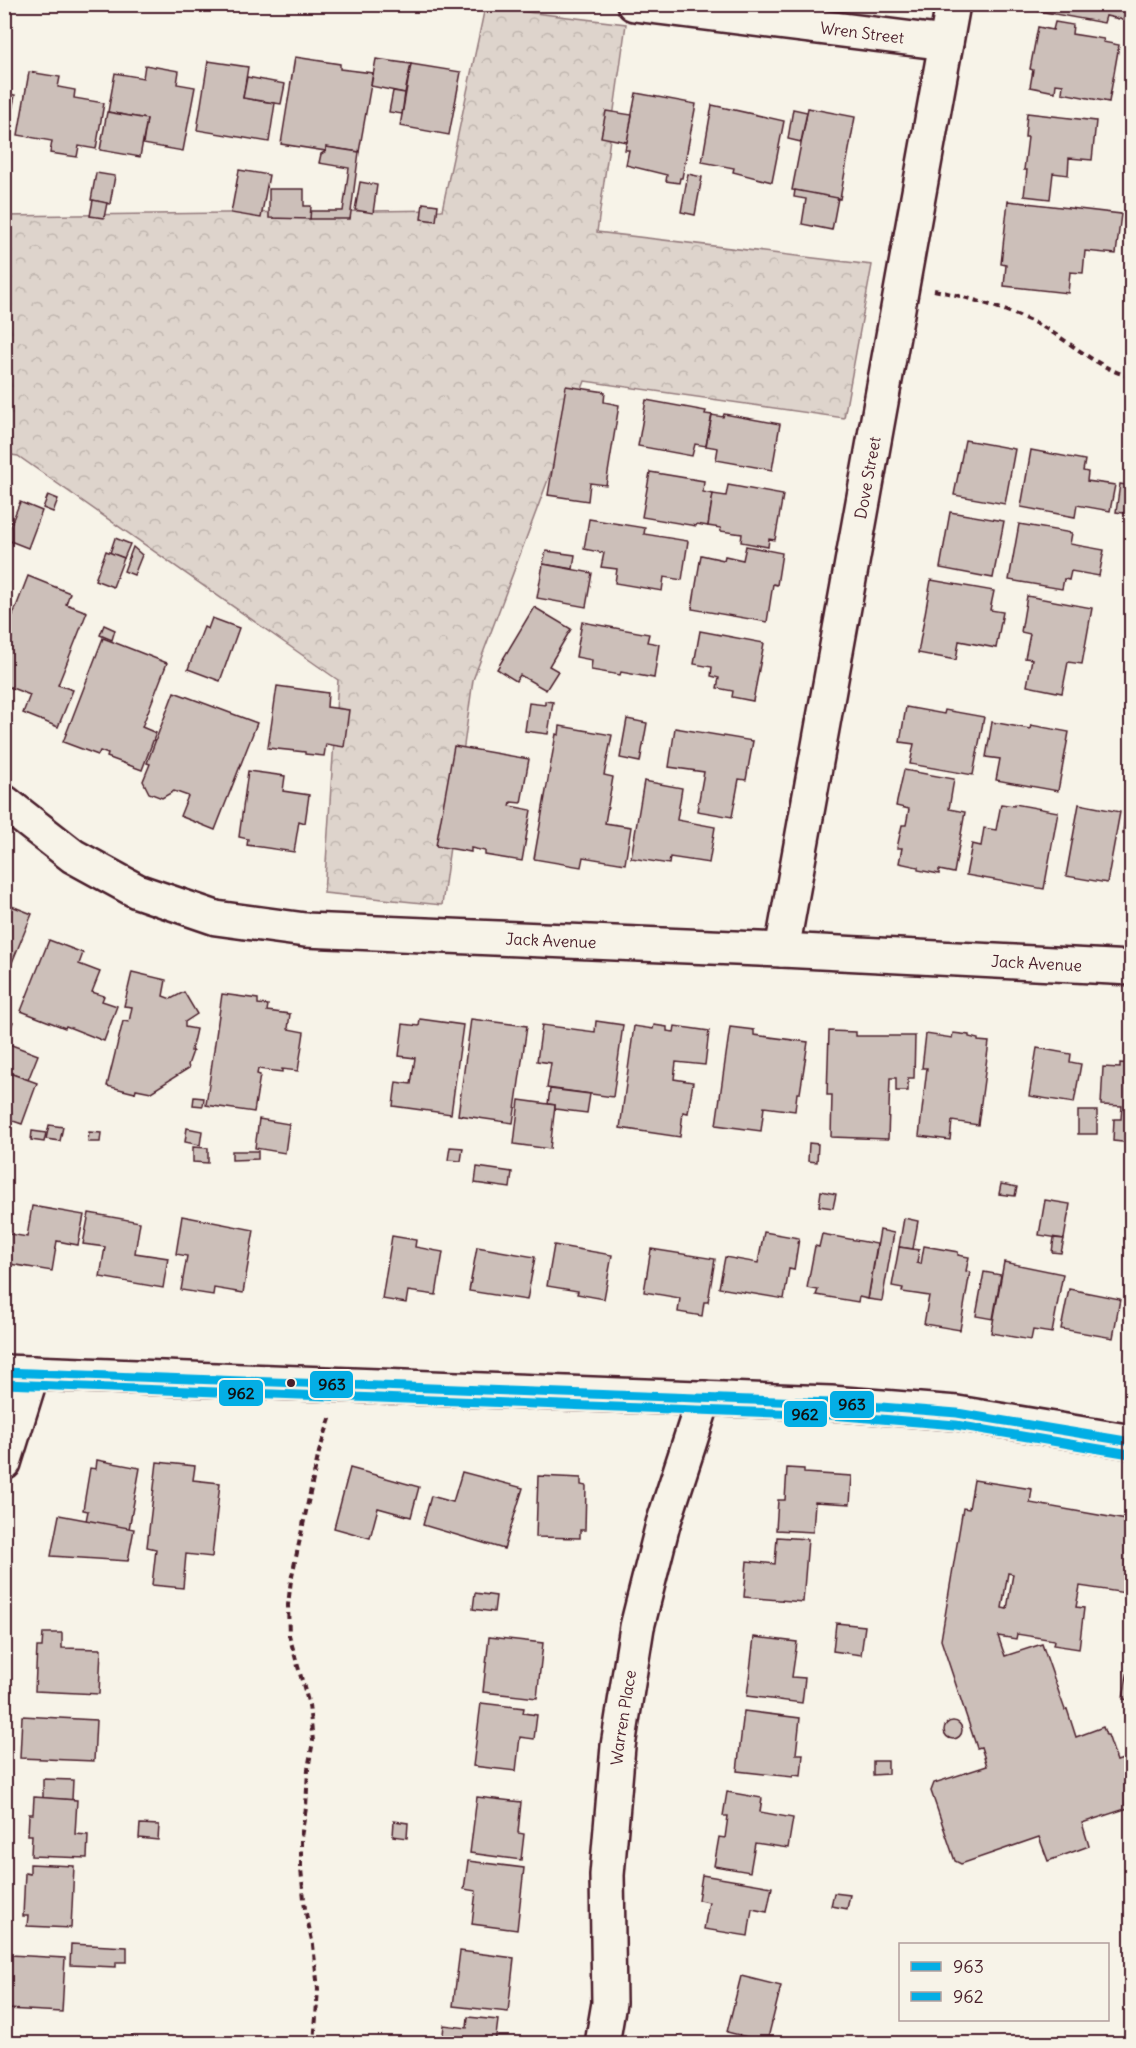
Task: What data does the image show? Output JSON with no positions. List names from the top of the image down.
{
  "streets": {
    "street": [
      "Wren Street",
      "Dove Street",
      "Jack Avenue",
      "Warren Place"
    ]
  },
  "crossings": [
    ["Wren Street", "Dove Street"],
    ["Dove Street", "Jack Avenue"]
  ],
  "lines": ["transit line 963", "transit line 962"],
  "legend": ["963", "962"]
}
